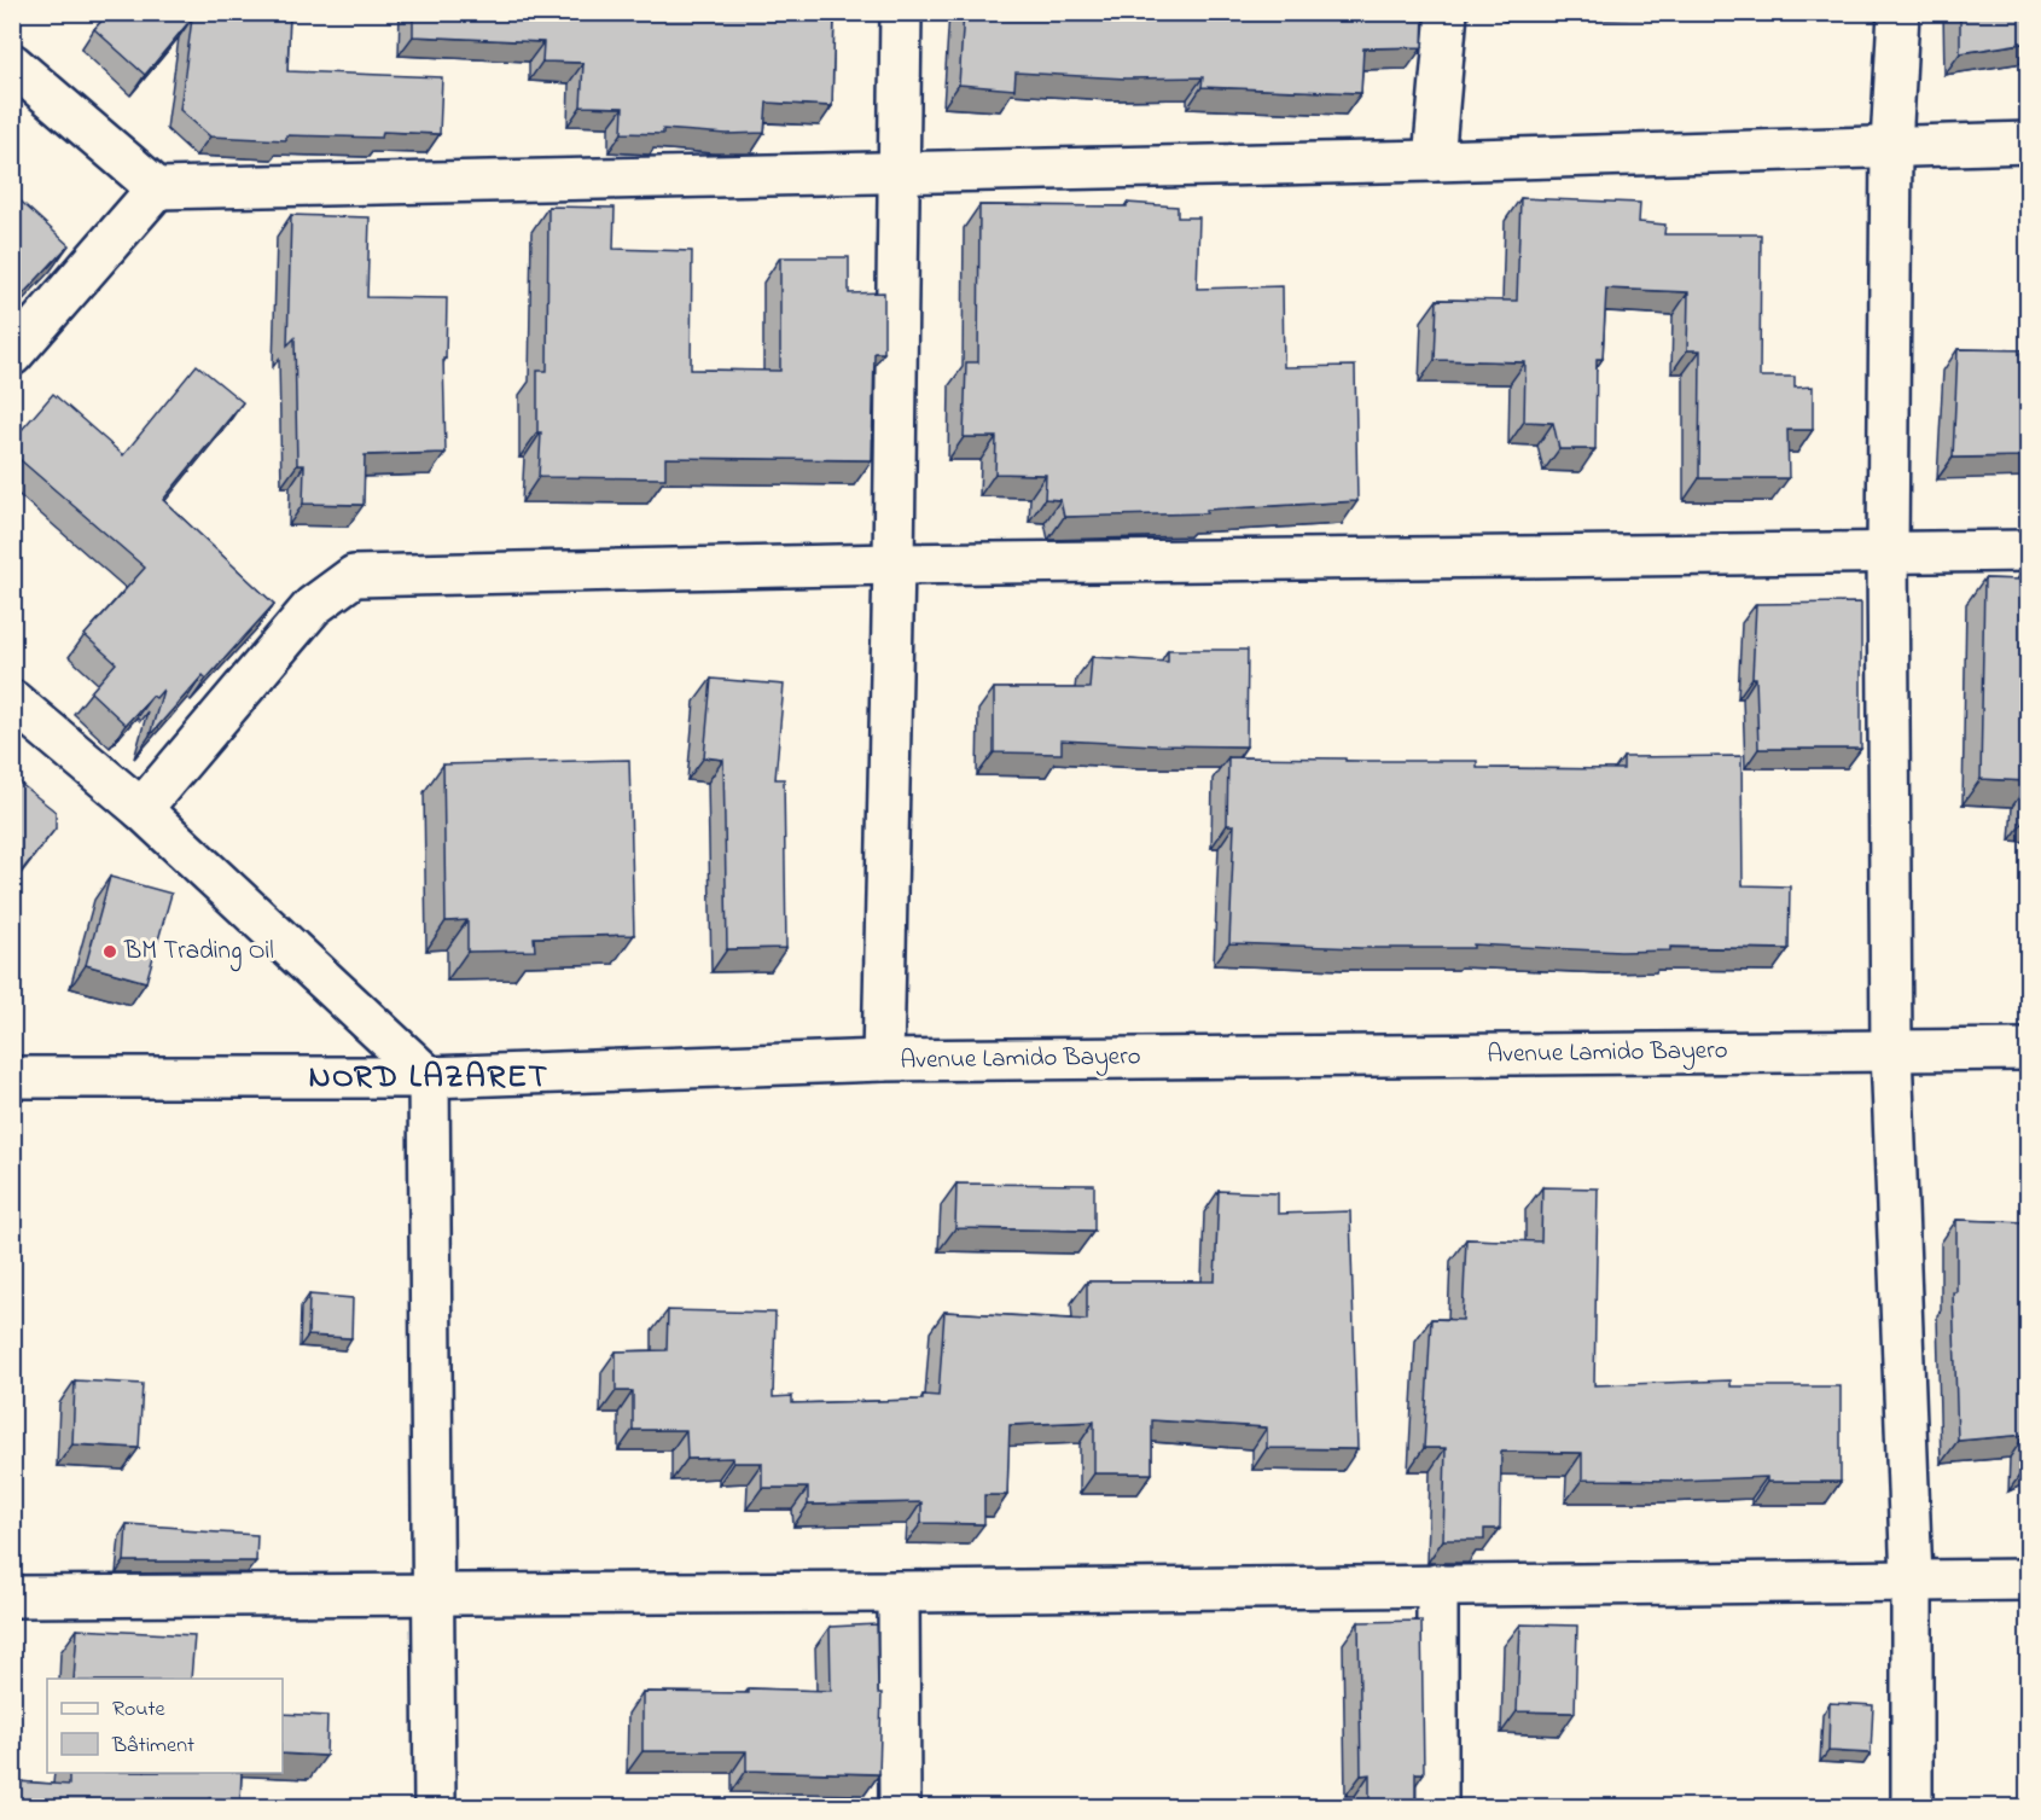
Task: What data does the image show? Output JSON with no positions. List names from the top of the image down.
{
  "streets": {
    "street": ["Avenue Lamido Bayero"]
  },
  "districts": ["NORD LAZARET"],
  "places": ["BM Trading Oil"],
  "legend": ["Route", "Bâtiment"]
}
